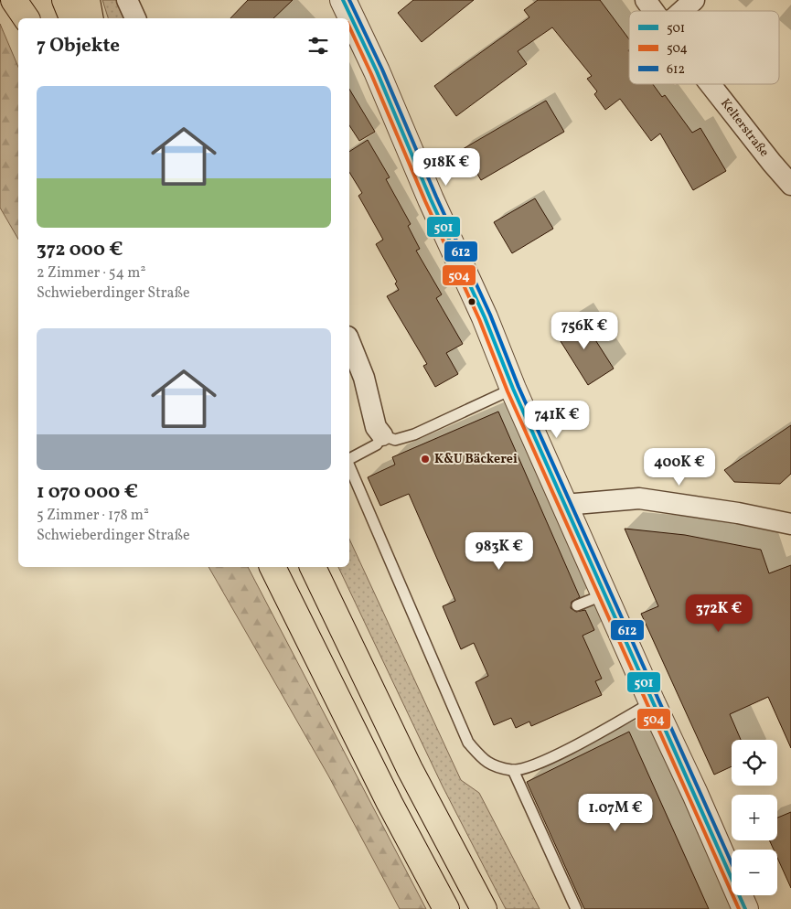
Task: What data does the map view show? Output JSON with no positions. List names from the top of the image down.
{
  "streets": {
    "street": ["Kelterstraße"]
  },
  "places": ["K&U Bäckerei"],
  "lines": ["transit line 501", "transit line 612", "transit line 504"],
  "legend": ["501", "504", "612"],
  "page": {
    "heading": "7 Objekte",
    "list": [
      {
        "name": "372 000 €",
        "note": "2 Zimmer · 54 m² · Schwieberdinger Straße"
      },
      {
        "name": "1 070 000 €",
        "note": "5 Zimmer · 178 m² · Schwieberdinger Straße"
      }
    ],
    "price": [
      "918K €",
      "756K €",
      "741K €",
      "400K €",
      "983K €",
      "372K €",
      "1.07M €"
    ],
    "map_buttons": ["+", "−"]
  }
}
